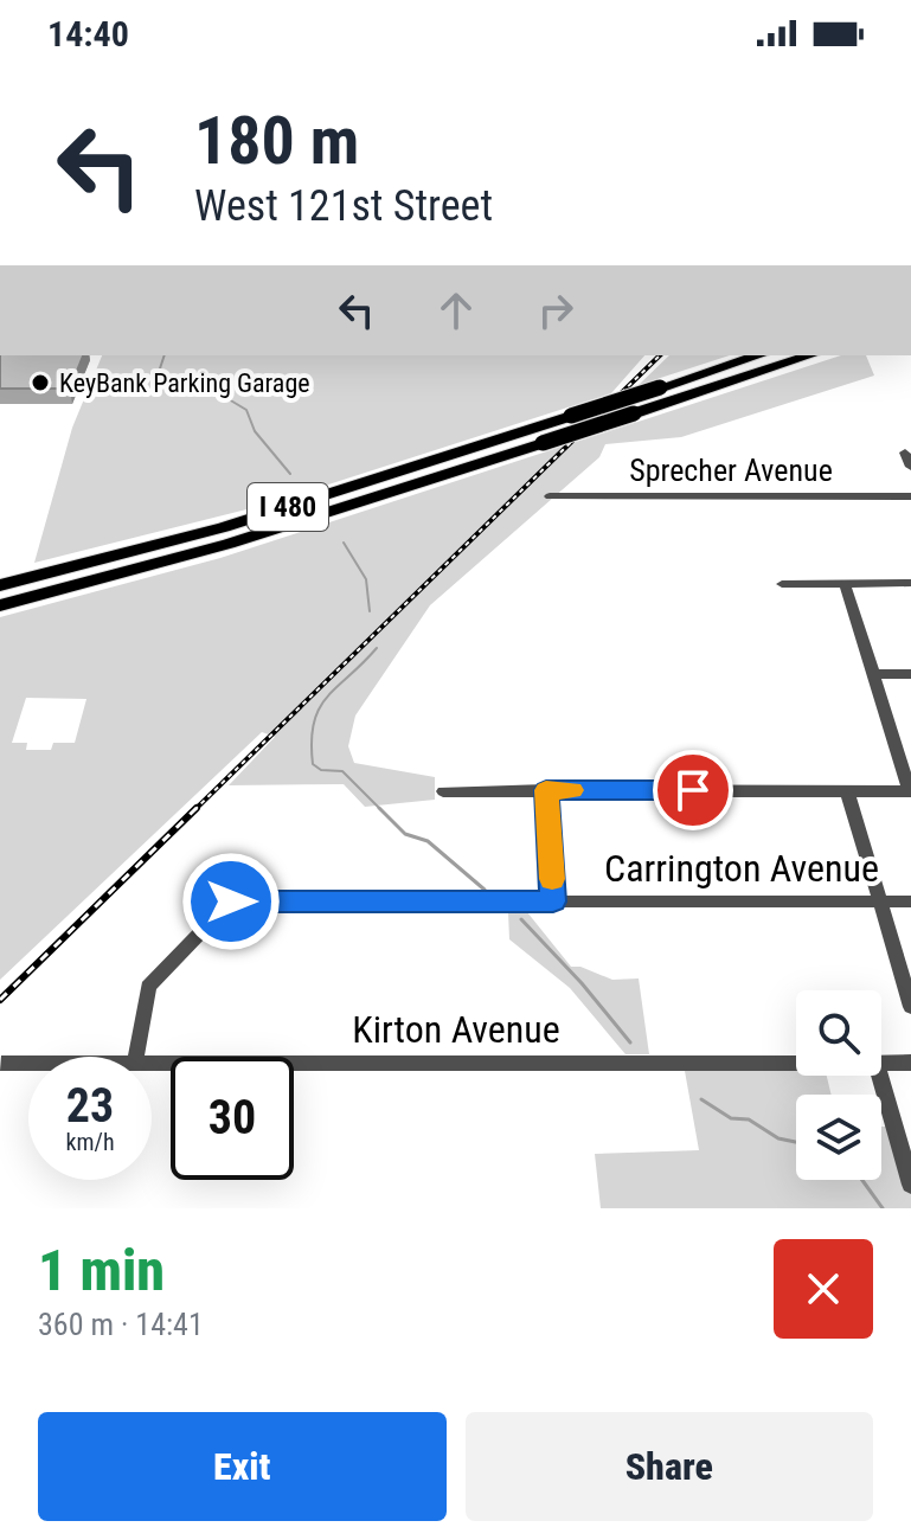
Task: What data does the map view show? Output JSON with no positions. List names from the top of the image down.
{
  "streets": {
    "highway": ["I 480"],
    "street": ["Sprecher Avenue", "Carrington Avenue", "Kirton Avenue"]
  },
  "places": ["KeyBank Parking Garage"],
  "page": {
    "status": "14:40",
    "turn": ["180 m", "West 121st Street"],
    "speed": "23 km/h",
    "limit": "30",
    "heading": ["1 min", "360 m · 14:41"],
    "buttons": ["Exit", "Share"]
  }
}
